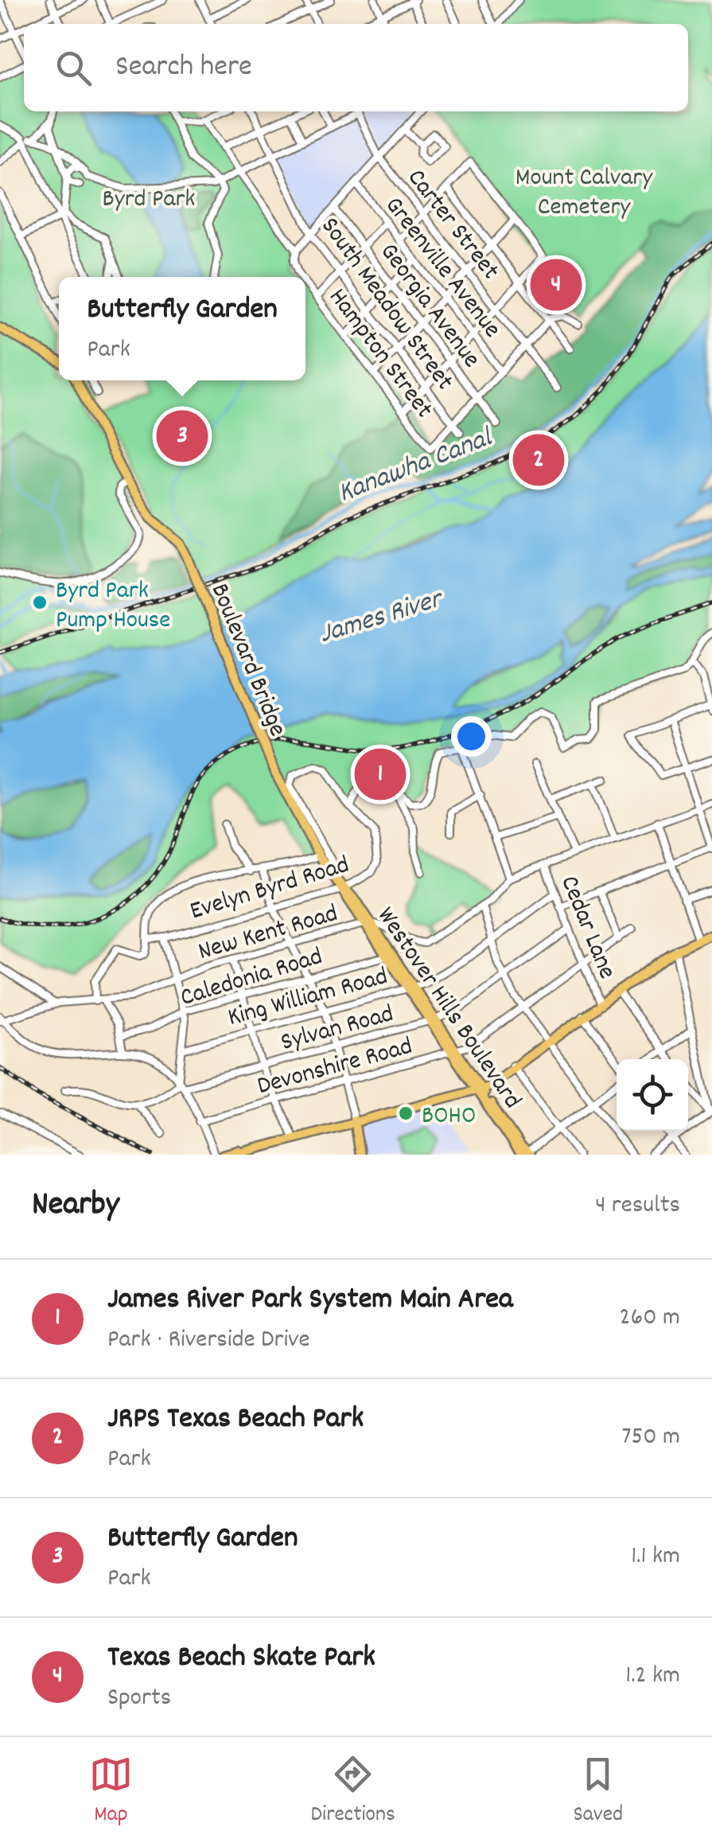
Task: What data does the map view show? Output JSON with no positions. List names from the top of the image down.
{
  "streets": {
    "main road": ["Boulevard Bridge", "Westover Hills Boulevard"],
    "street": [
      "Carter Street",
      "Greenville Avenue",
      "South Meadow Street",
      "Georgia Avenue",
      "Hampton Street",
      "Evelyn Byrd Road",
      "Cedar Lane",
      "New Kent Road",
      "Caledonia Road",
      "King William Road",
      "Sylvan Road",
      "Devonshire Road"
    ]
  },
  "crossings": [
    ["South Meadow Street", "Hampton Street"],
    ["Boulevard Bridge", "Westover Hills Boulevard"],
    ["Evelyn Byrd Road", "New Kent Road"],
    ["Evelyn Byrd Road", "Westover Hills Boulevard"],
    ["Cedar Lane", "King William Road"],
    ["Cedar Lane", "Sylvan Road"],
    ["Cedar Lane", "Devonshire Road"],
    ["New Kent Road", "Westover Hills Boulevard"],
    ["Caledonia Road", "Westover Hills Boulevard"],
    ["King William Road", "Westover Hills Boulevard"],
    ["Westover Hills Boulevard", "Sylvan Road"],
    ["Westover Hills Boulevard", "Devonshire Road"]
  ],
  "water": ["Kanawha Canal", "James River"],
  "parks": ["Mount Calvary Cemetery", "Byrd Park"],
  "places": ["Byrd Park Pump House", "BOHO"],
  "page": {
    "search": "Search here",
    "pins": [
      "4",
      "3",
      "2",
      "1"
    ],
    "popup": ["Butterfly Garden", "Park"],
    "heading": ["Nearby", "4 results"],
    "list": [
      {
        "mark": "1",
        "name": "James River Park System Main Area",
        "note": "Park · Riverside Drive",
        "value": "260 m"
      },
      {
        "mark": "2",
        "name": "JRPS Texas Beach Park",
        "note": "Park",
        "value": "750 m"
      },
      {
        "mark": "3",
        "name": "Butterfly Garden",
        "note": "Park",
        "value": "1.1 km"
      },
      {
        "mark": "4",
        "name": "Texas Beach Skate Park",
        "note": "Sports",
        "value": "1.2 km"
      }
    ],
    "nav": ["Map", "Directions", "Saved"]
  }
}
